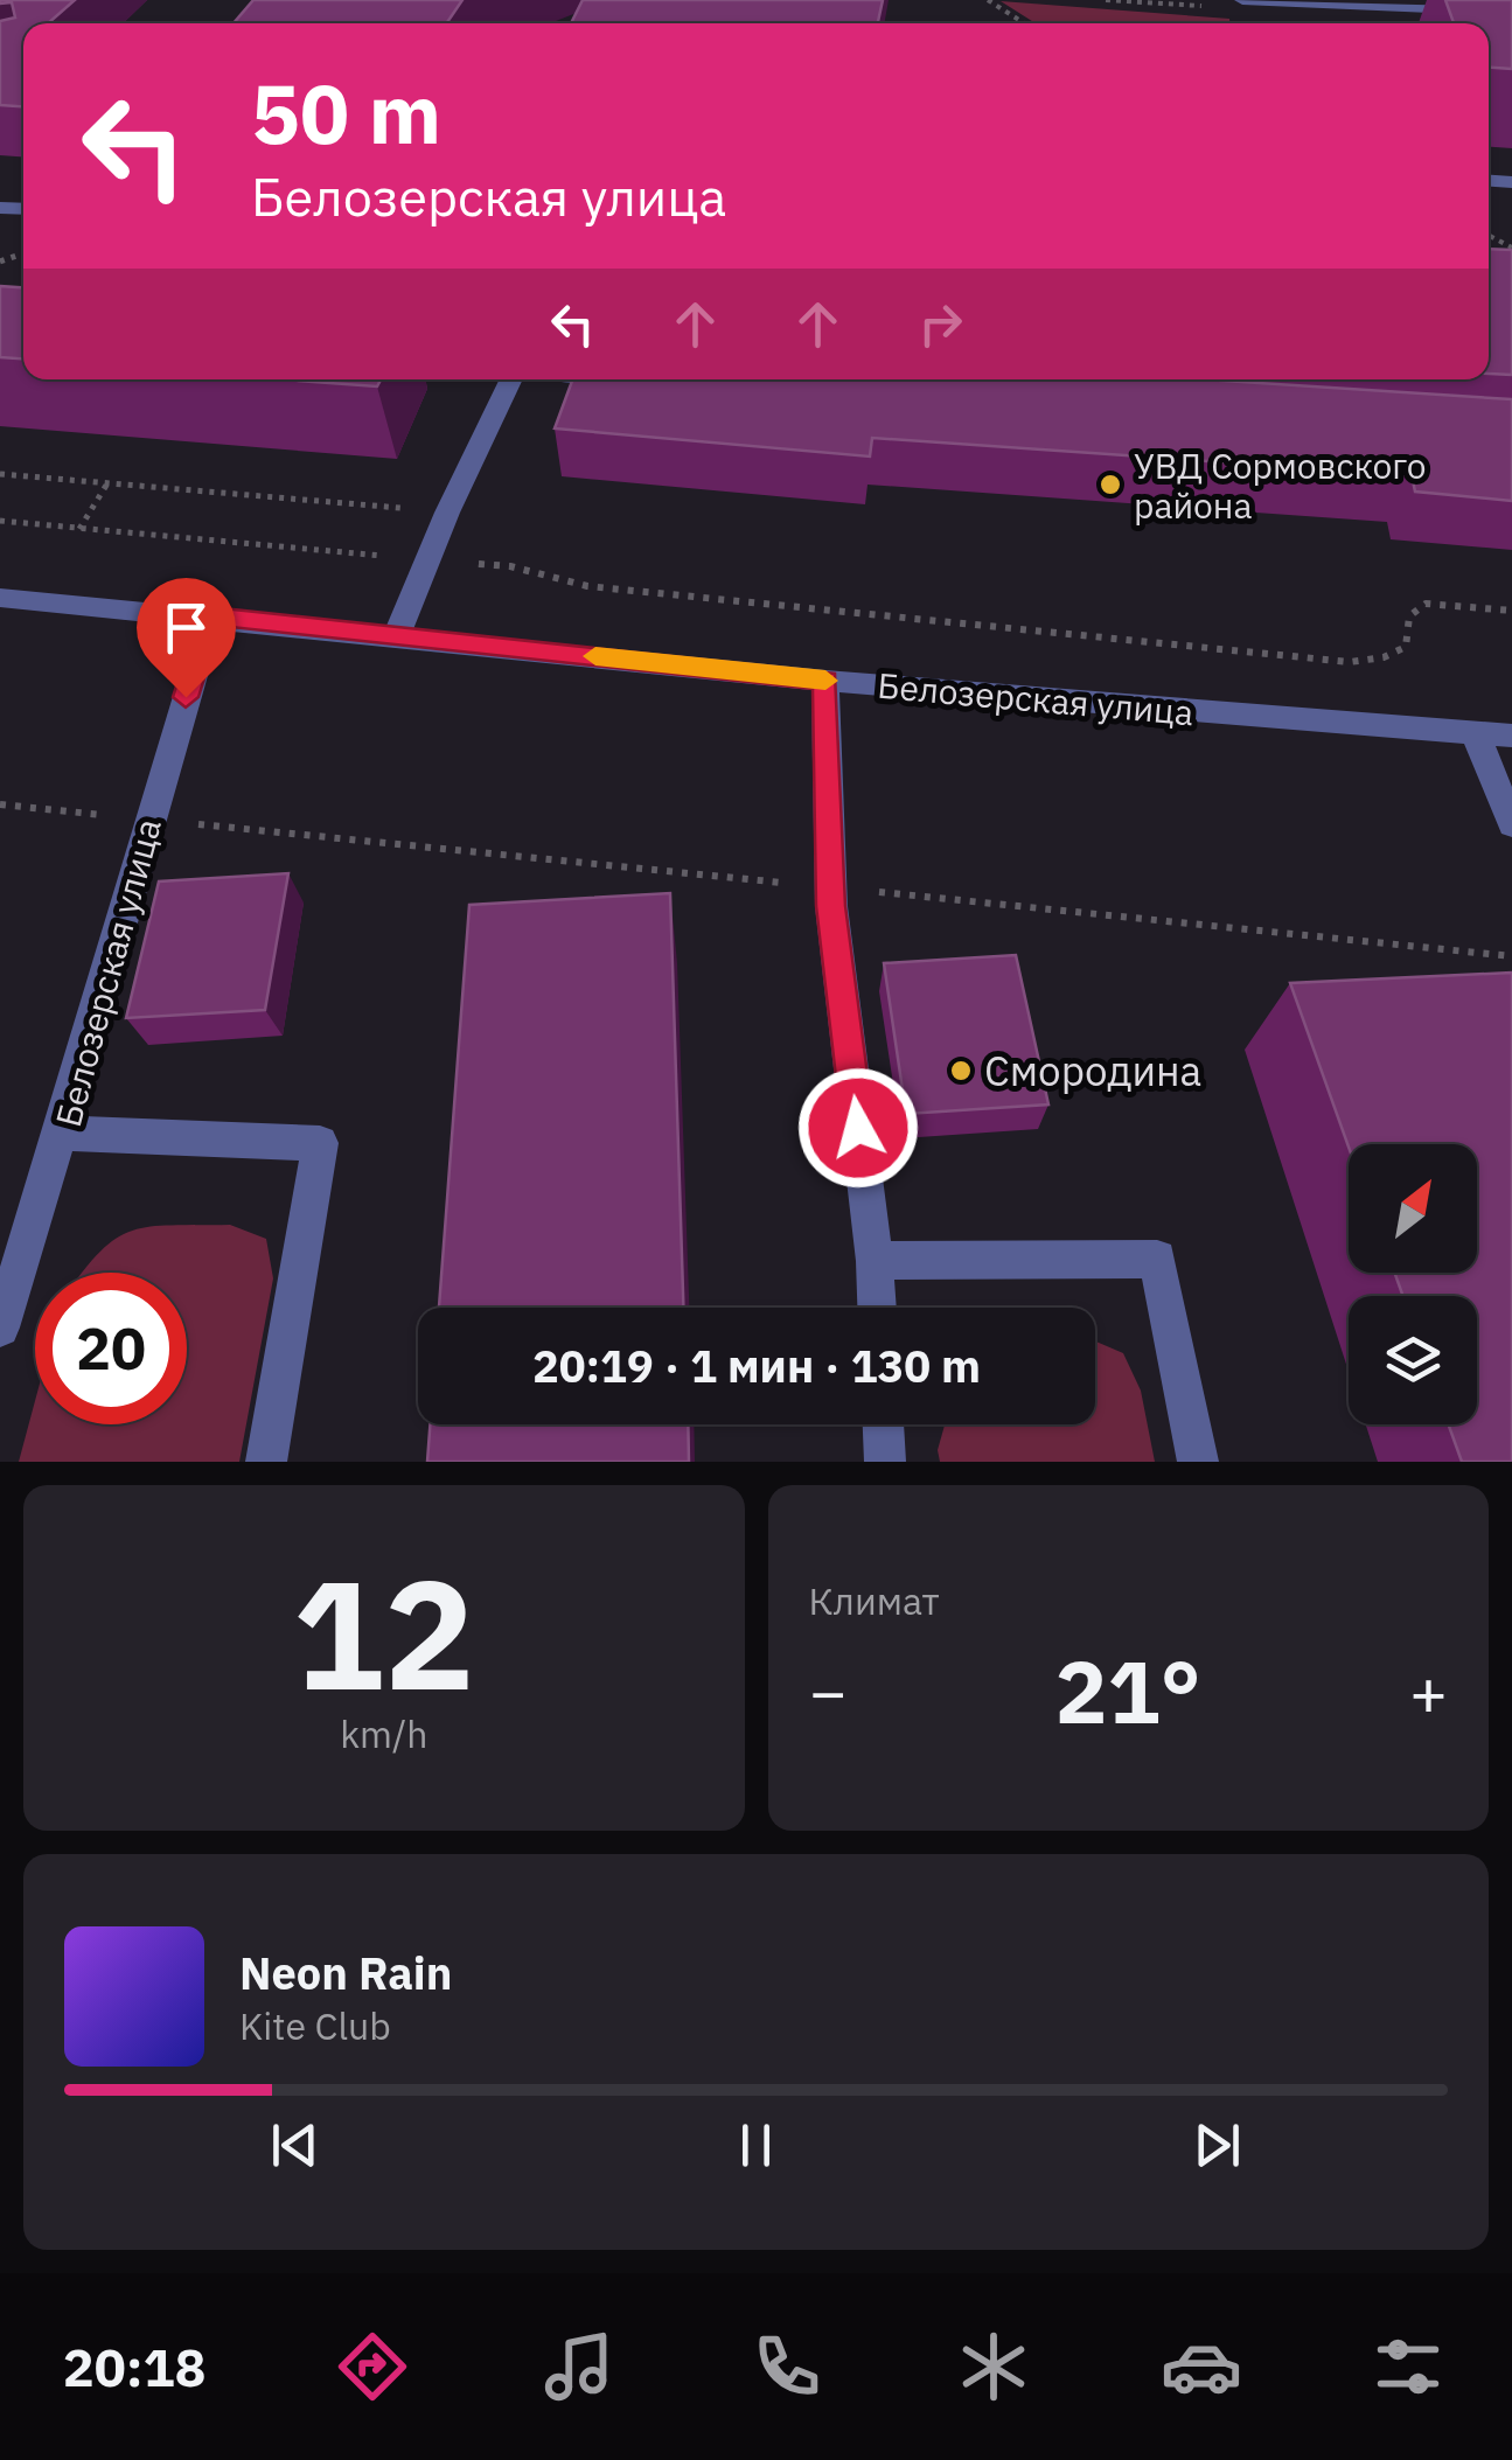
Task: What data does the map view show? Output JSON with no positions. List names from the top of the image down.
{
  "streets": {
    "street": ["Белозерская улица"]
  },
  "places": ["УВД Сормовского района", "Смородина"],
  "north": "top right",
  "page": {
    "turn": ["50 m", "Белозерская улица"],
    "limit": "20",
    "trip": "20:19 · 1 мин · 130 m",
    "tile": [
      ["12", "km/h"],
      "Климат"
    ],
    "heat": ["−", "21°", "+"],
    "song": ["Neon Rain", "Kite Club"],
    "tabs": "20:18"
  }
}
